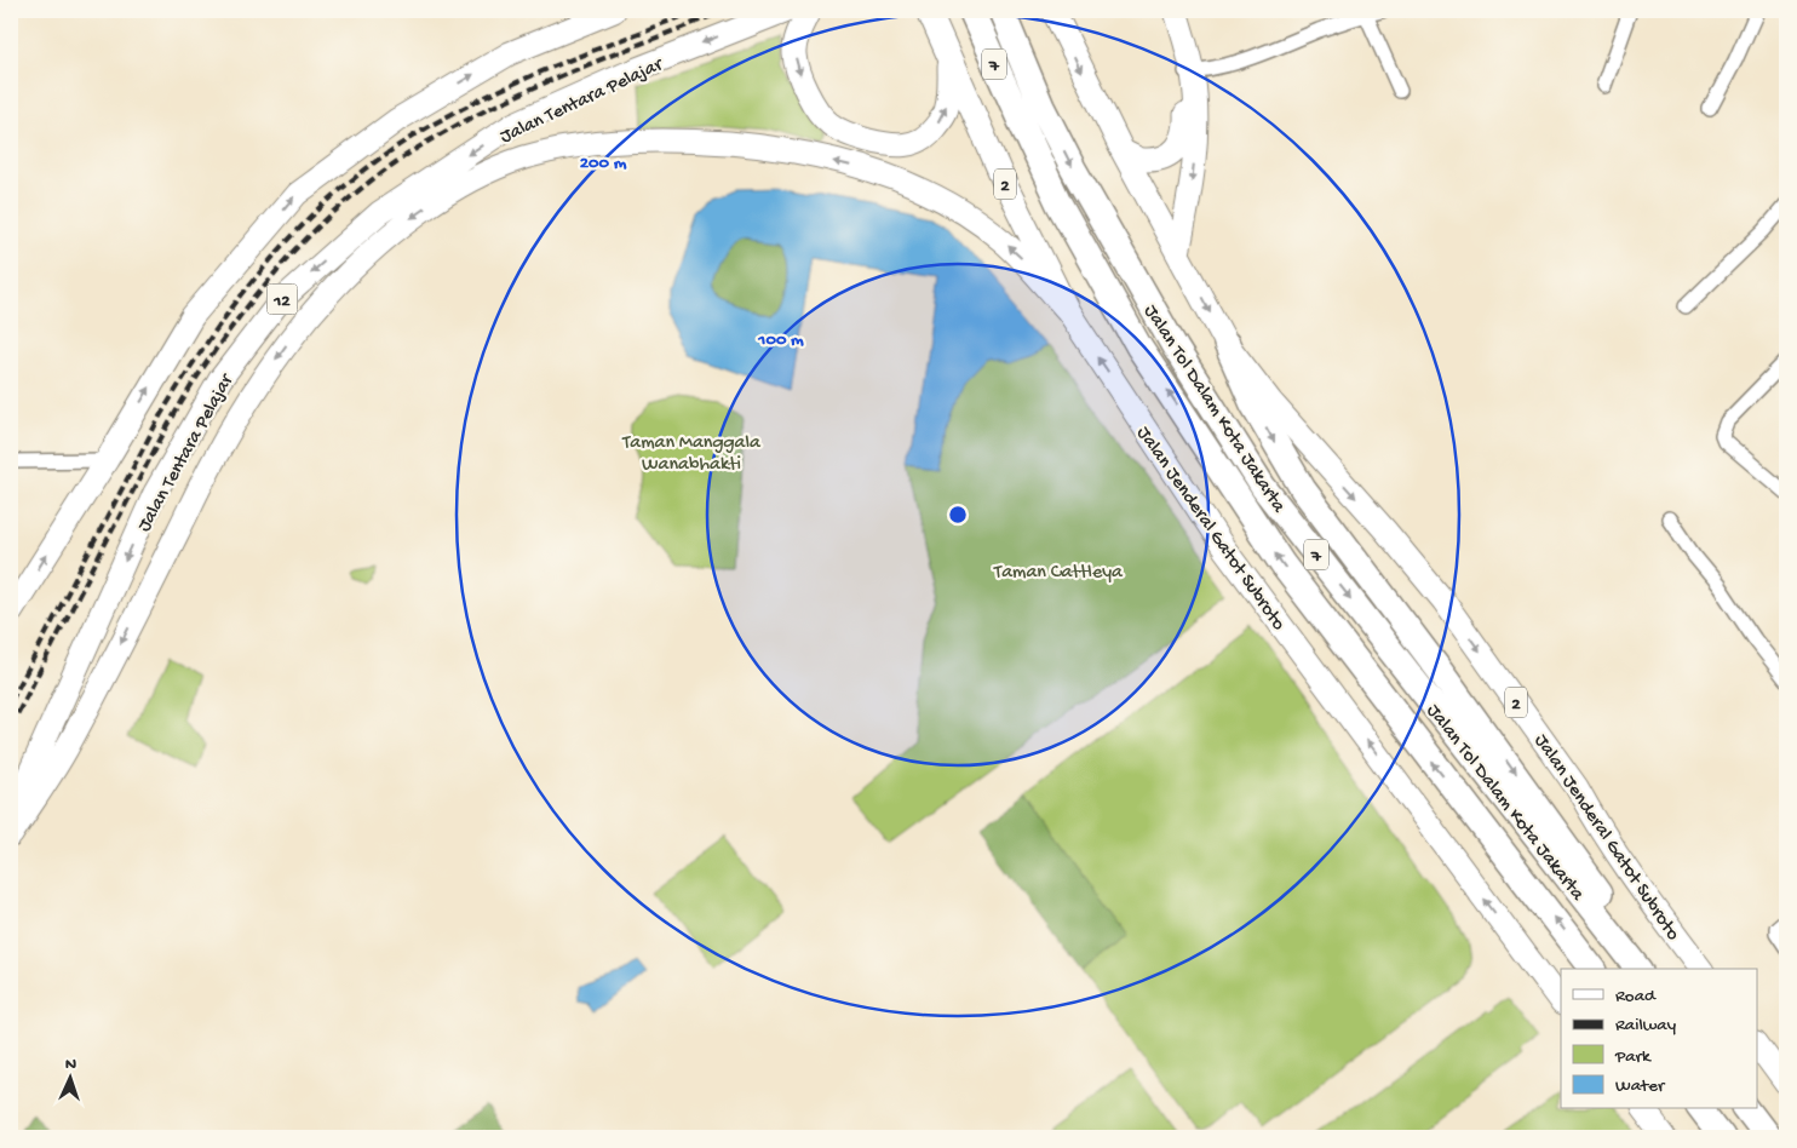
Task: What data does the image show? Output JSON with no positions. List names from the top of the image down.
{
  "streets": {
    "highway": [
      "7",
      "Jalan Tentara Pelajar",
      "2",
      "12",
      "Jalan Tol Dalam Kota Jakarta",
      "Jalan Jenderal Gatot Subroto"
    ]
  },
  "parks": ["Taman Manggala Wanabhakti", "Taman Cattleya"],
  "legend": [
    "Road",
    "Railway",
    "Park",
    "Water"
  ],
  "north": "top",
  "rings": ["200 m", "100 m"]
}
